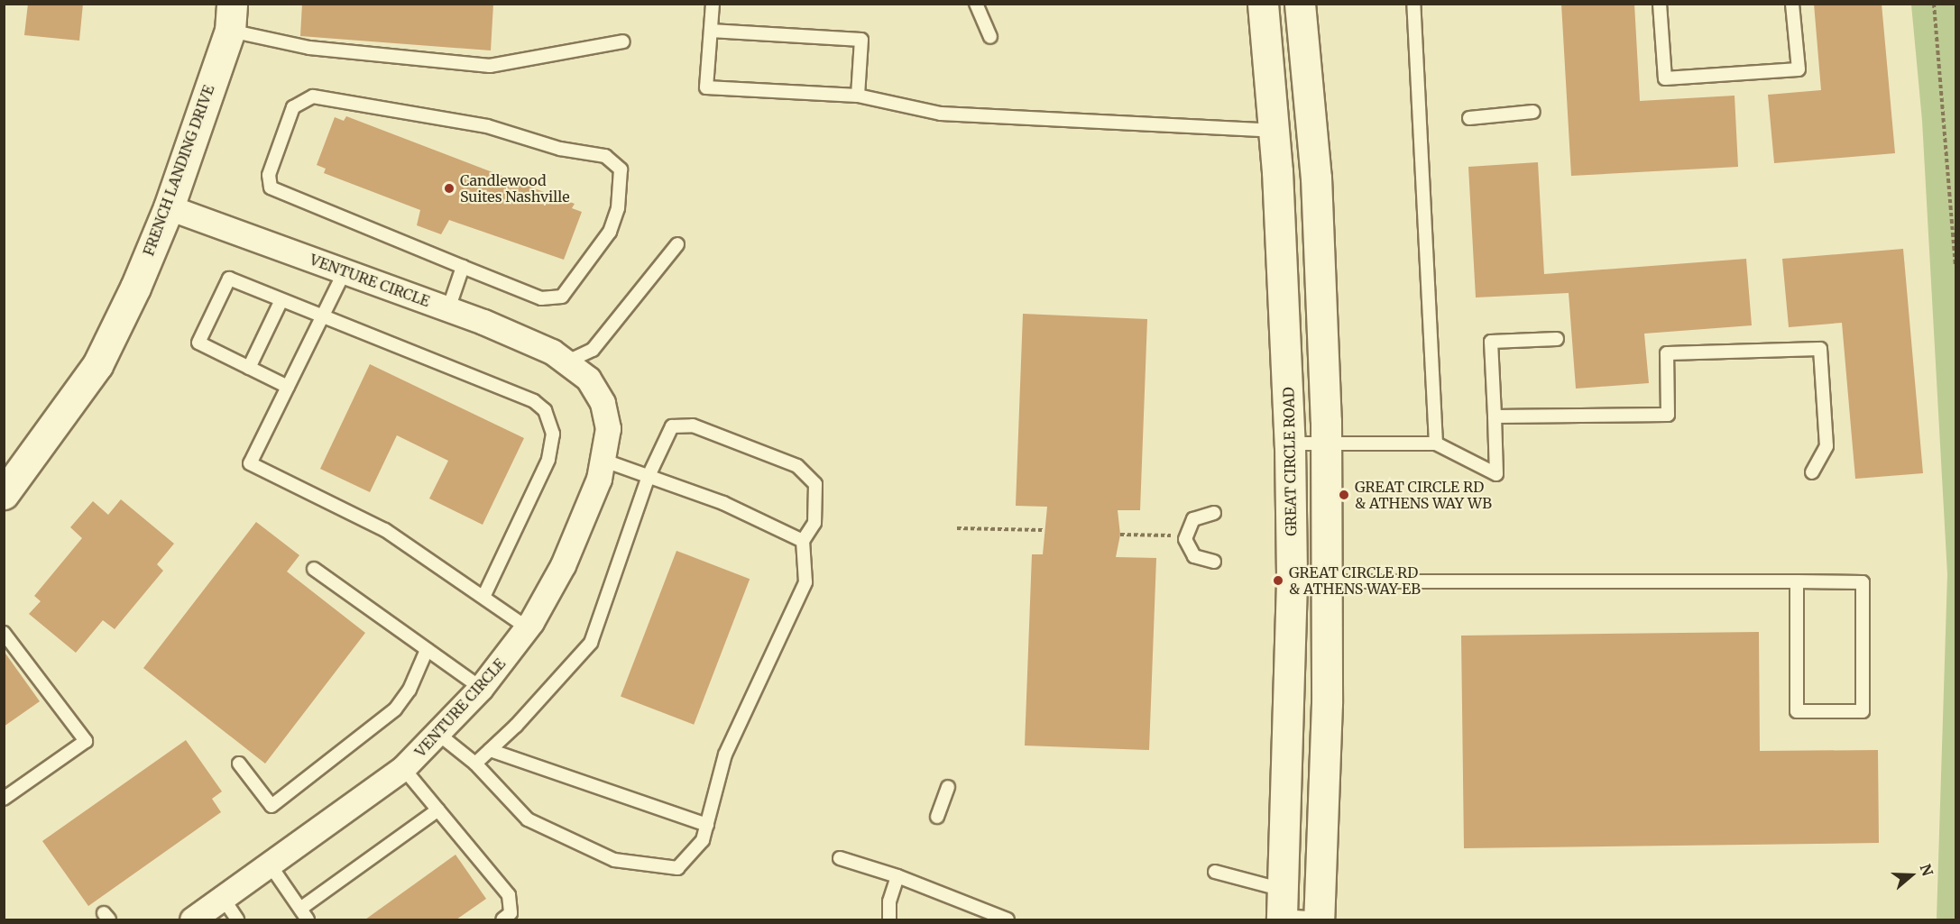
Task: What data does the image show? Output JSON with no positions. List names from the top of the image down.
{
  "streets": {
    "street": ["FRENCH LANDING DRIVE", "VENTURE CIRCLE", "GREAT CIRCLE ROAD"]
  },
  "crossings": [
    ["FRENCH LANDING DRIVE", "VENTURE CIRCLE"]
  ],
  "places": ["Candlewood Suites Nashville", "GREAT CIRCLE RD & ATHENS WAY WB", "GREAT CIRCLE RD & ATHENS WAY EB"],
  "north": "right"
}
